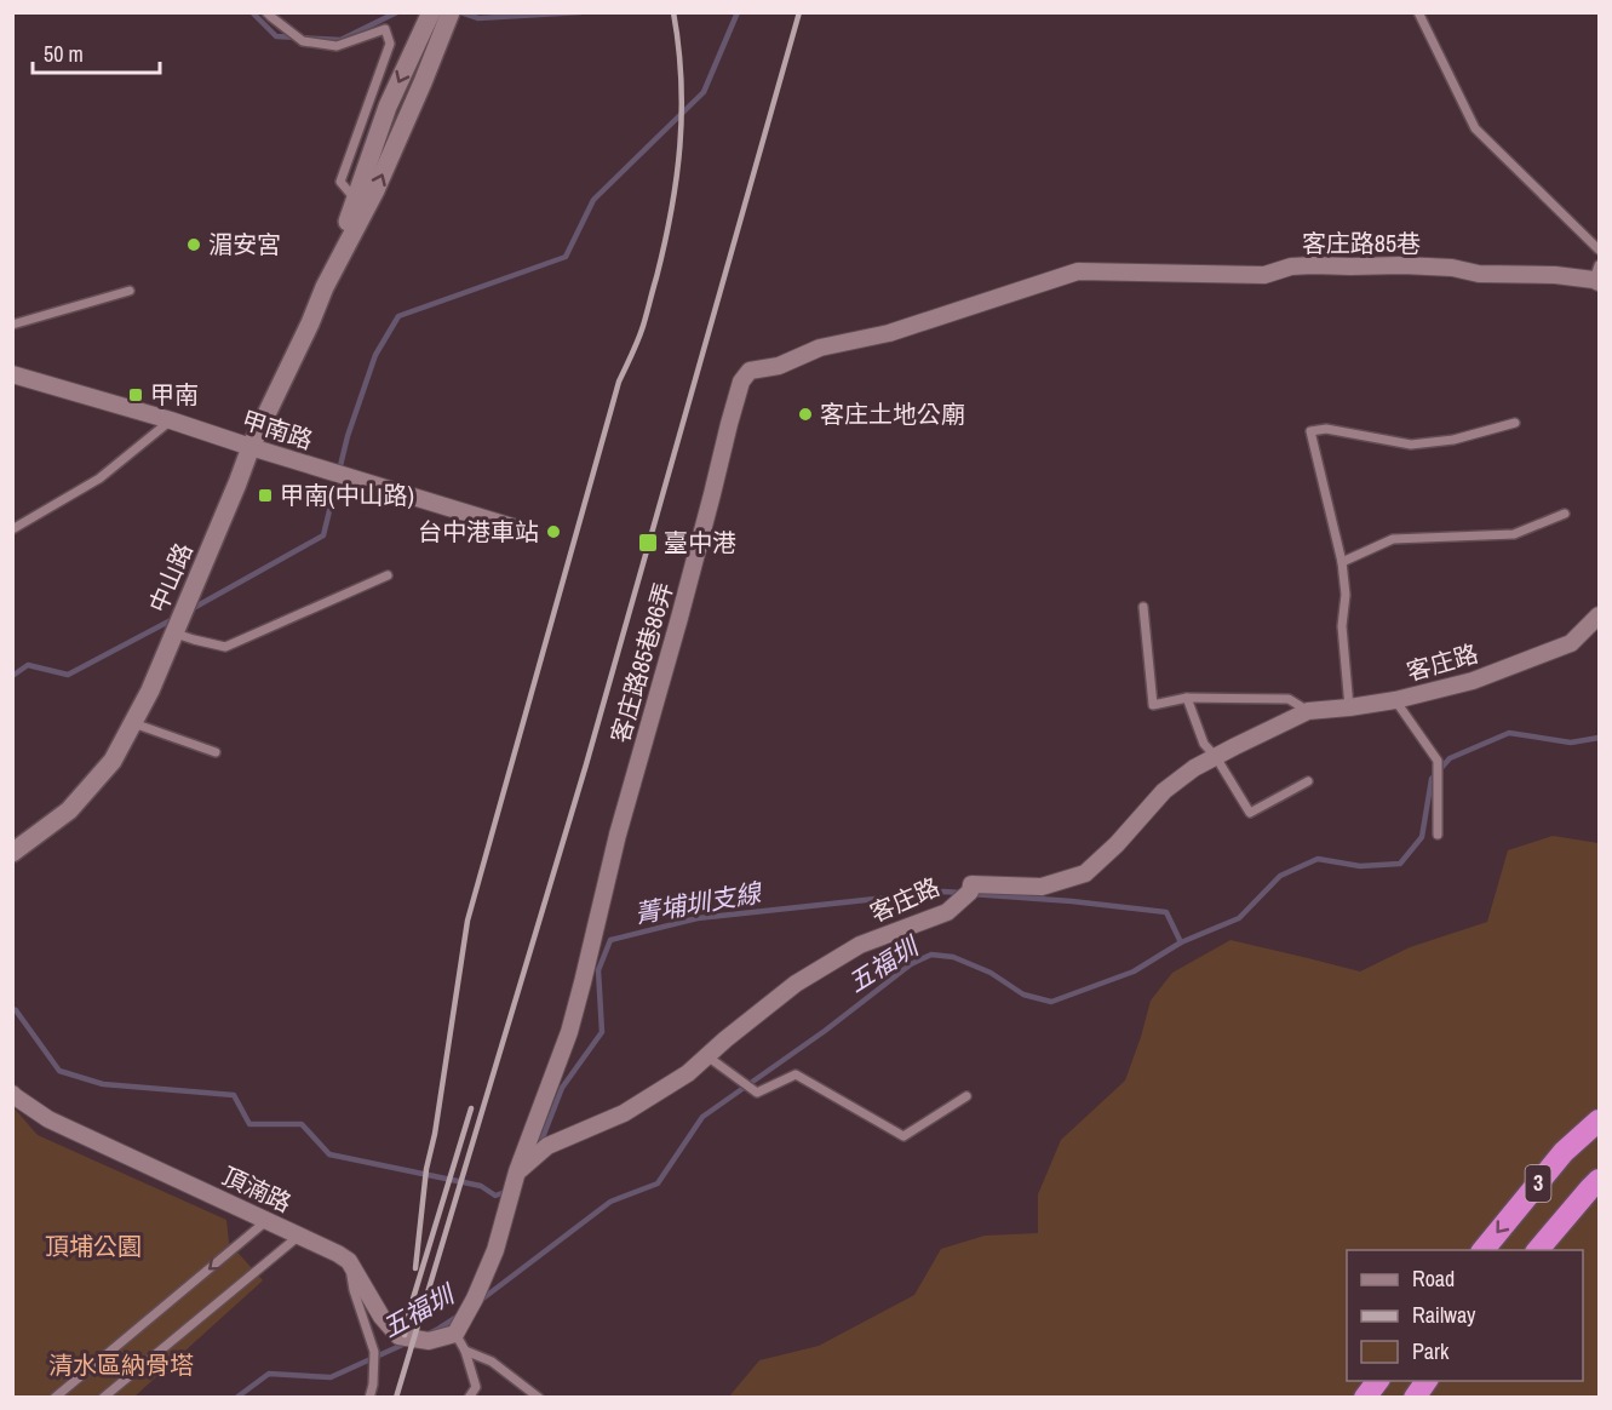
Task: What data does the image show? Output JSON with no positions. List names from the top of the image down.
{
  "streets": {
    "highway": ["3"],
    "street": [
      "客庄路85巷",
      "甲南路",
      "中山路",
      "客庄路85巷86弄",
      "客庄路",
      "頂湳路"
    ]
  },
  "crossings": [
    ["客庄路85巷", "客庄路85巷86弄"],
    ["甲南路", "中山路"],
    ["客庄路85巷86弄", "客庄路"]
  ],
  "water": ["菁埔圳支線", "五福圳"],
  "parks": ["頂埔公園", "清水區納骨塔"],
  "places": {
    "other": ["湄安宮", "客庄土地公廟", "台中港車站"],
    "transit": ["甲南", "甲南(中山路)", "臺中港"]
  },
  "legend": ["Road", "Railway", "Park"],
  "scale_bar": "50 m"
}
